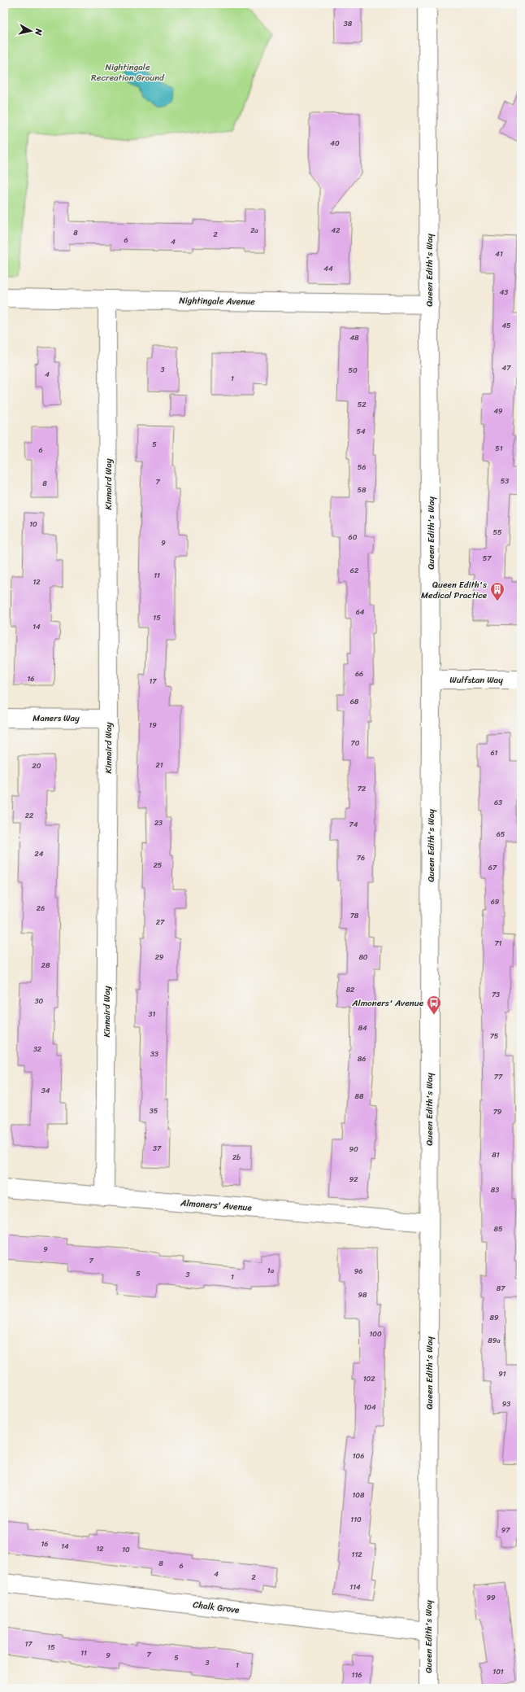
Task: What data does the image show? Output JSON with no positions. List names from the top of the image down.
{
  "streets": {
    "street": [
      "Queen Edith's Way",
      "Nightingale Avenue",
      "Kinnaird Way",
      "Wulfstan Way",
      "Maners Way",
      "Almoners' Avenue",
      "Chalk Grove"
    ]
  },
  "crossings": [
    ["Queen Edith's Way", "Nightingale Avenue"],
    ["Queen Edith's Way", "Wulfstan Way"],
    ["Queen Edith's Way", "Almoners' Avenue"],
    ["Queen Edith's Way", "Chalk Grove"],
    ["Nightingale Avenue", "Kinnaird Way"],
    ["Kinnaird Way", "Maners Way"],
    ["Kinnaird Way", "Almoners' Avenue"]
  ],
  "parks": ["Nightingale Recreation Ground"],
  "places": {
    "building": ["Queen Edith's Medical Practice"],
    "bus stop": ["Almoners' Avenue"]
  },
  "house_numbers": [
    "38",
    "40",
    "2a",
    "42",
    "8",
    "2",
    "6",
    "4",
    "41",
    "44",
    "43",
    "45",
    "48",
    "47",
    "3",
    "50",
    "4",
    "1",
    "52",
    "49",
    "54",
    "5",
    "51",
    "6",
    "56",
    "53",
    "7",
    "8",
    "58",
    "10",
    "55",
    "60",
    "9",
    "57",
    "62",
    "11",
    "12",
    "64",
    "15",
    "14",
    "66",
    "16",
    "17",
    "68",
    "19",
    "70",
    "61",
    "21",
    "20",
    "72",
    "63",
    "22",
    "23",
    "74",
    "65",
    "24",
    "76",
    "25",
    "67",
    "69",
    "26",
    "78",
    "27",
    "71",
    "29",
    "80",
    "28",
    "82",
    "73",
    "30",
    "31",
    "84",
    "75",
    "32",
    "33",
    "86",
    "77",
    "34",
    "88",
    "35",
    "79",
    "37",
    "90",
    "81",
    "2b",
    "92",
    "83",
    "85",
    "9",
    "7",
    "1a",
    "96",
    "5",
    "3",
    "1",
    "87",
    "98",
    "89",
    "100",
    "89a",
    "91",
    "102",
    "93",
    "104",
    "106",
    "108",
    "110",
    "97",
    "16",
    "14",
    "12",
    "10",
    "112",
    "8",
    "6",
    "4",
    "2",
    "114",
    "99",
    "17",
    "15",
    "11",
    "7",
    "9",
    "5",
    "3",
    "1",
    "101",
    "116"
  ],
  "north": "right"
}
